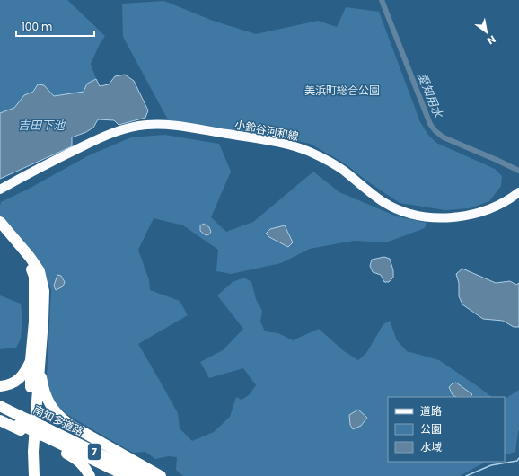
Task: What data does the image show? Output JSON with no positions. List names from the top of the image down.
{
  "streets": {
    "highway": ["南知多道路", "7"],
    "main road": ["小鈴谷河和線"]
  },
  "water": ["愛知用水", "吉田下池"],
  "parks": ["美浜町総合公園"],
  "legend": ["道路", "公園", "水域"],
  "scale_bar": "100 m",
  "north": "bottom right"
}
